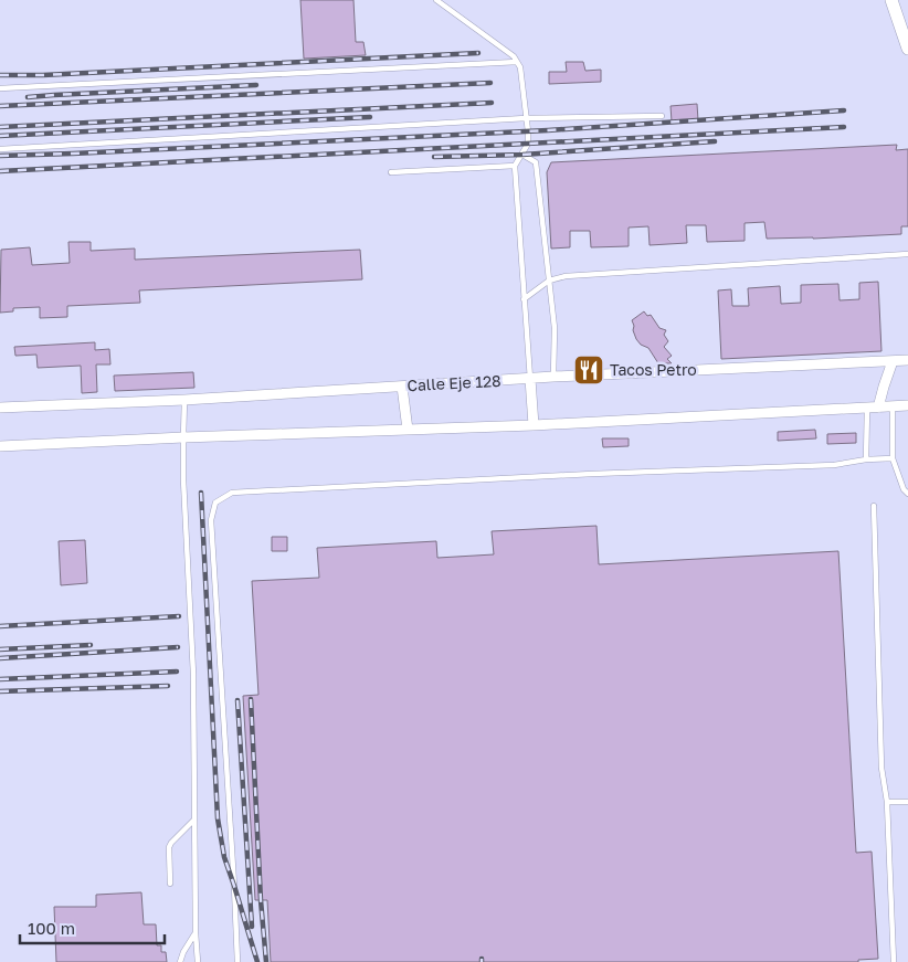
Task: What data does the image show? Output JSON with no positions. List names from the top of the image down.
{
  "streets": {
    "street": ["Calle Eje 128"]
  },
  "places": {
    "restaurant": ["Tacos Petro"]
  },
  "scale_bar": "100 m"
}
